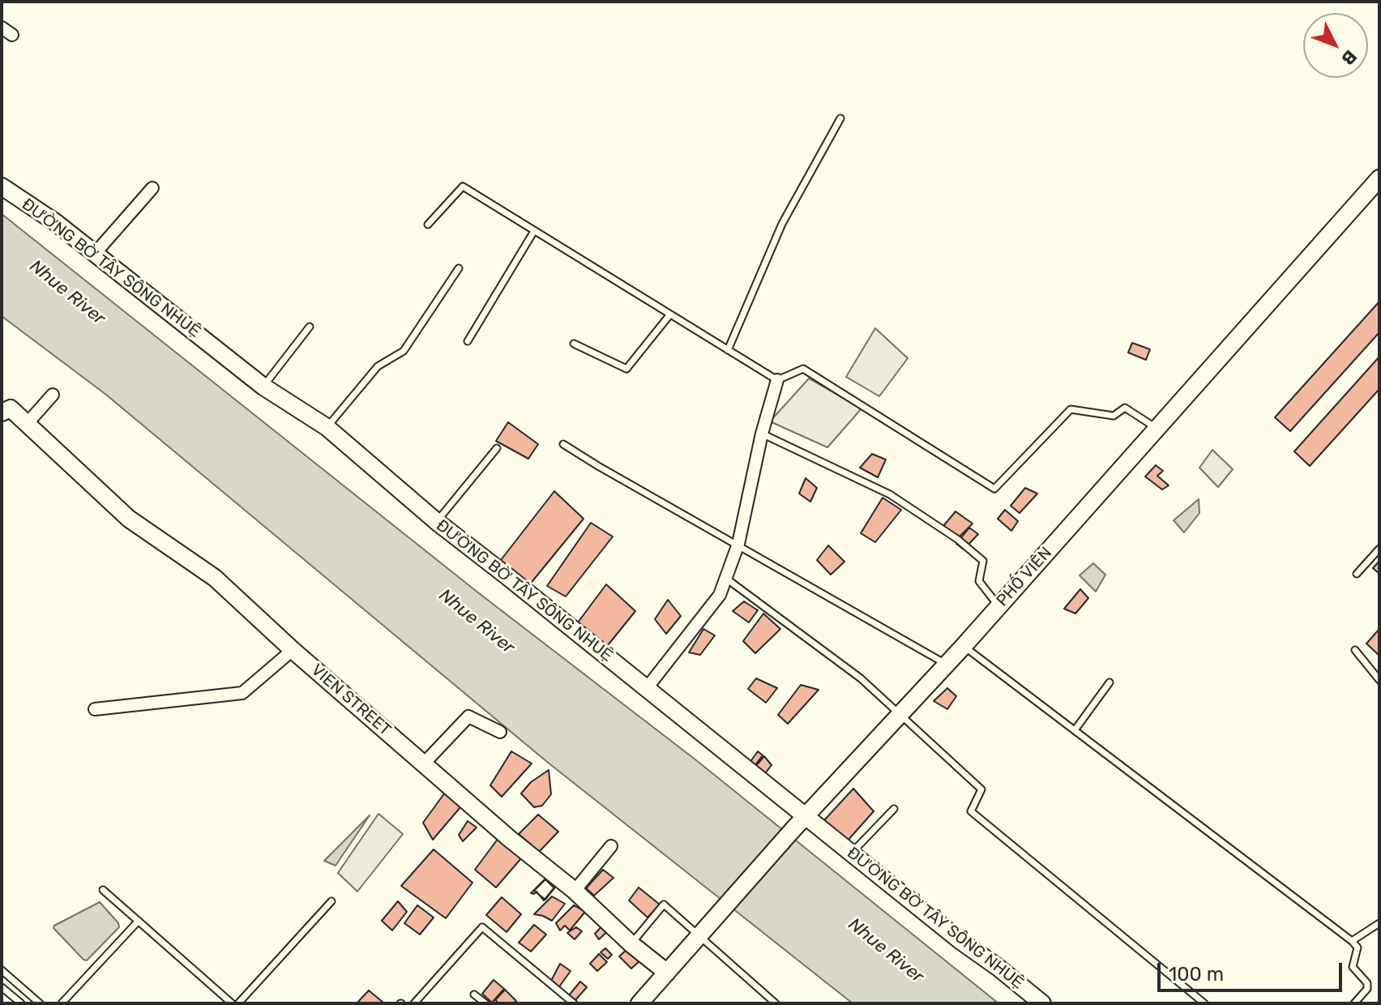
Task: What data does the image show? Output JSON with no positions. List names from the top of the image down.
{
  "streets": {
    "street": ["ĐƯỜNG BỜ TÂY SÔNG NHUỆ", "PHỐ VIÊN", "VIEN STREET"]
  },
  "crossings": [
    ["ĐƯỜNG BỜ TÂY SÔNG NHUỆ", "PHỐ VIÊN"],
    ["PHỐ VIÊN", "VIEN STREET"]
  ],
  "water": ["Nhue River"],
  "scale_bar": "100 m",
  "north": "bottom right"
}
